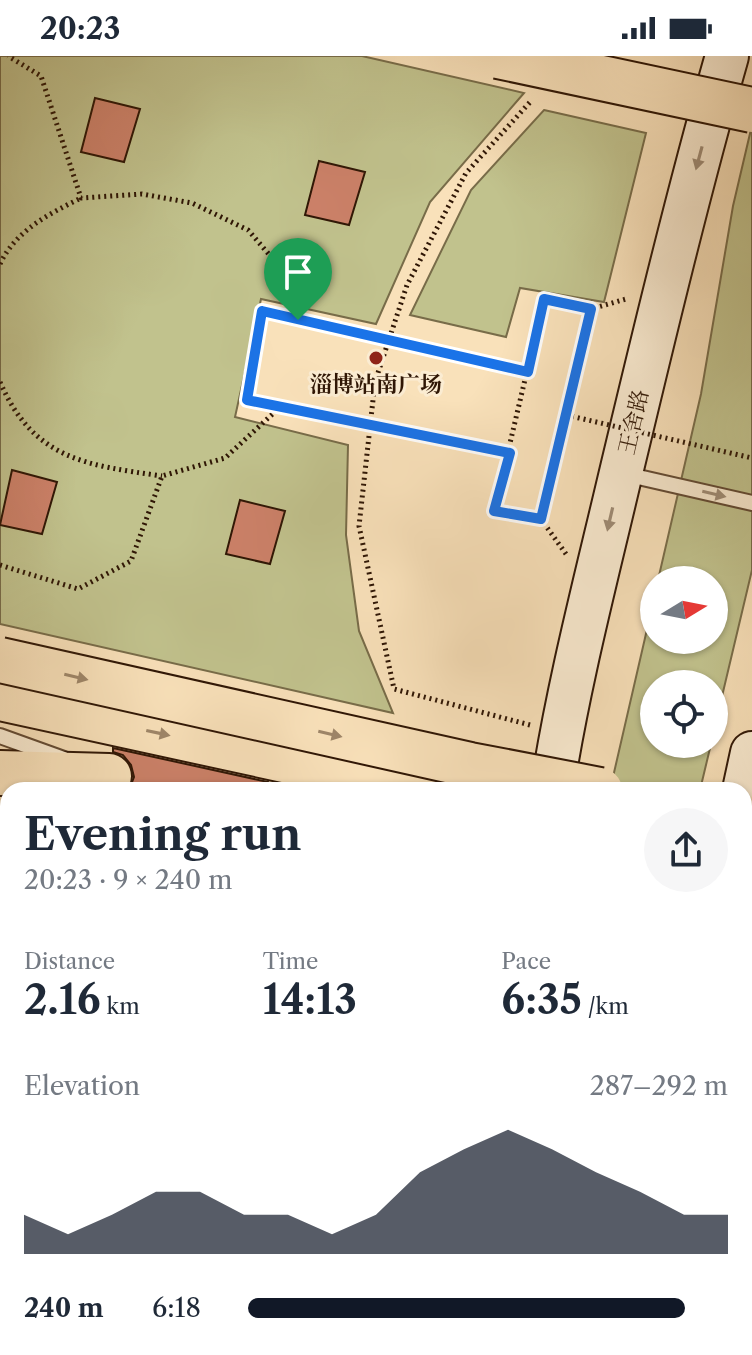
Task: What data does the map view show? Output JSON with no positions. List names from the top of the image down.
{
  "streets": {
    "main road": ["王舍路"]
  },
  "one_way": ["王舍路"],
  "places": ["淄博站南广场"],
  "north": "right",
  "page": {
    "status": "20:23",
    "heading": ["Evening run", "20:23 · 9 × 240 m"],
    "stats": [
      ["Distance", "2.16 km"],
      ["Time", "14:13"],
      ["Pace", "6:35 /km"]
    ],
    "chart": ["Elevation", "287–292 m"],
    "list": [
      {
        "name": "240 m",
        "note": "6:18"
      }
    ]
  }
}
